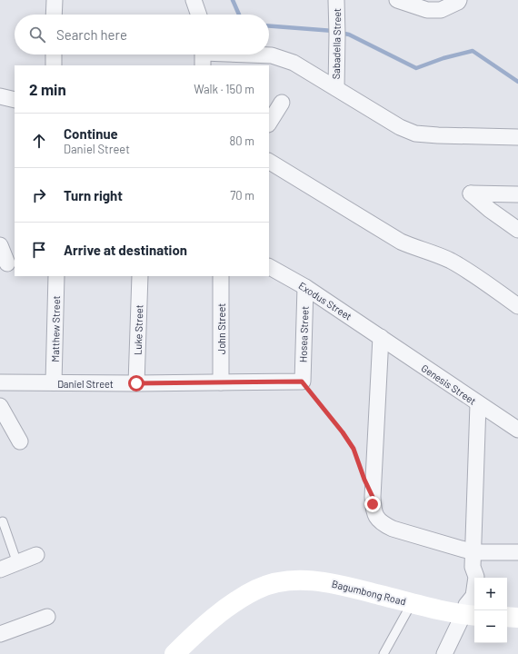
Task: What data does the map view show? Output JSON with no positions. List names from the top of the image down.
{
  "streets": {
    "main road": ["Bagumbong Road"],
    "street": [
      "Sabadella Street",
      "Exodus Street",
      "Matthew Street",
      "John Street",
      "Luke Street",
      "Hosea Street",
      "Daniel Street",
      "Genesis Street"
    ]
  },
  "crossings": [
    ["Exodus Street", "Hosea Street"],
    ["Exodus Street", "Genesis Street"],
    ["Matthew Street", "Daniel Street"],
    ["John Street", "Daniel Street"],
    ["Luke Street", "Daniel Street"],
    ["Hosea Street", "Daniel Street"]
  ],
  "page": {
    "search": "Search here",
    "heading": ["2 min", "Walk · 150 m"],
    "list": [
      ["Continue", "Daniel Street", "80 m"],
      ["Turn right", "70 m"],
      "Arrive at destination"
    ],
    "map_buttons": ["+", "−"]
  }
}
